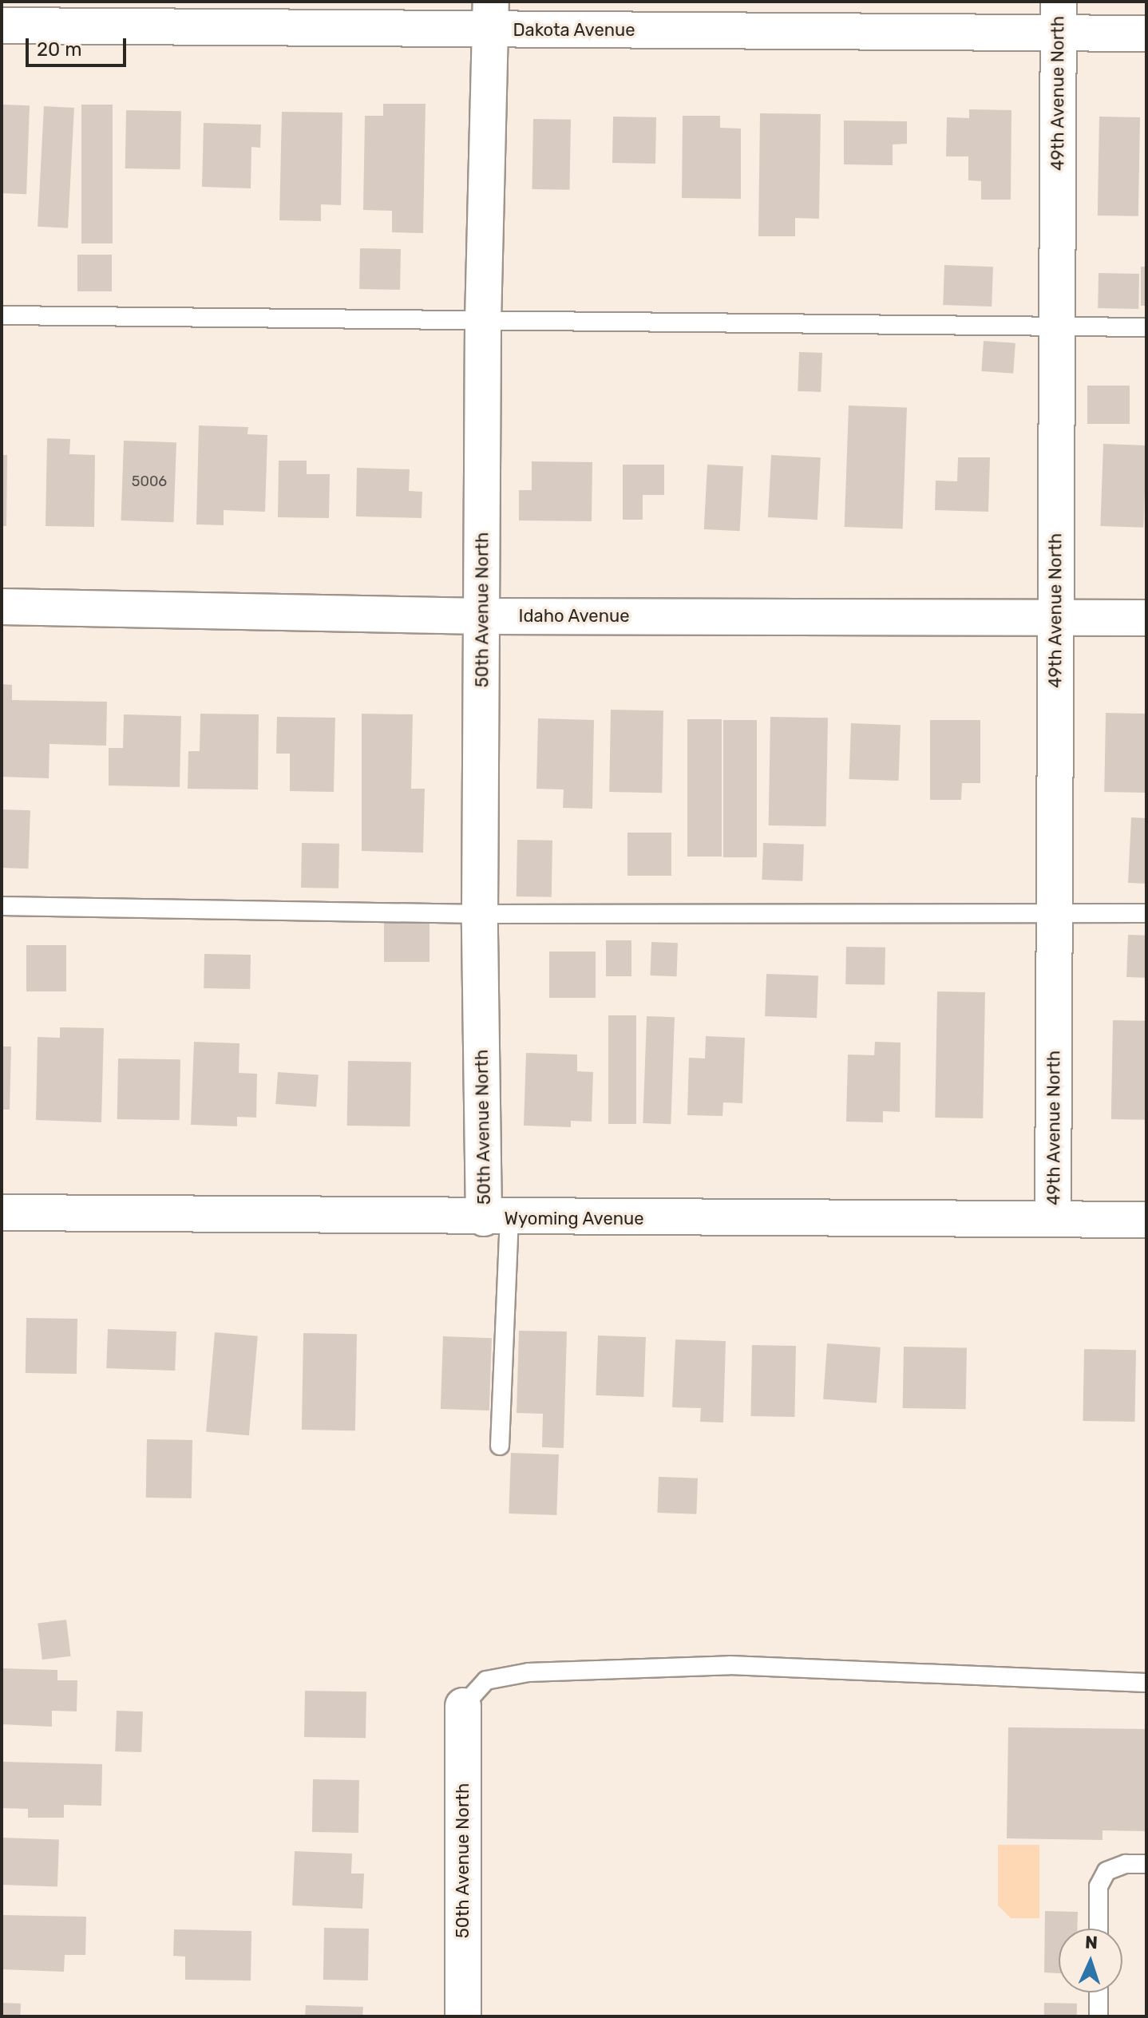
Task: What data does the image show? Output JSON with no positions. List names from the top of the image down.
{
  "streets": {
    "street": [
      "Dakota Avenue",
      "49th Avenue North",
      "50th Avenue North",
      "Idaho Avenue",
      "Wyoming Avenue"
    ]
  },
  "crossings": [
    ["Dakota Avenue", "49th Avenue North"],
    ["Dakota Avenue", "50th Avenue North"],
    ["49th Avenue North", "Idaho Avenue"],
    ["49th Avenue North", "Wyoming Avenue"],
    ["50th Avenue North", "Idaho Avenue"],
    ["50th Avenue North", "Wyoming Avenue"]
  ],
  "house_numbers": ["5006"],
  "scale_bar": "20 m",
  "north": "top"
}
